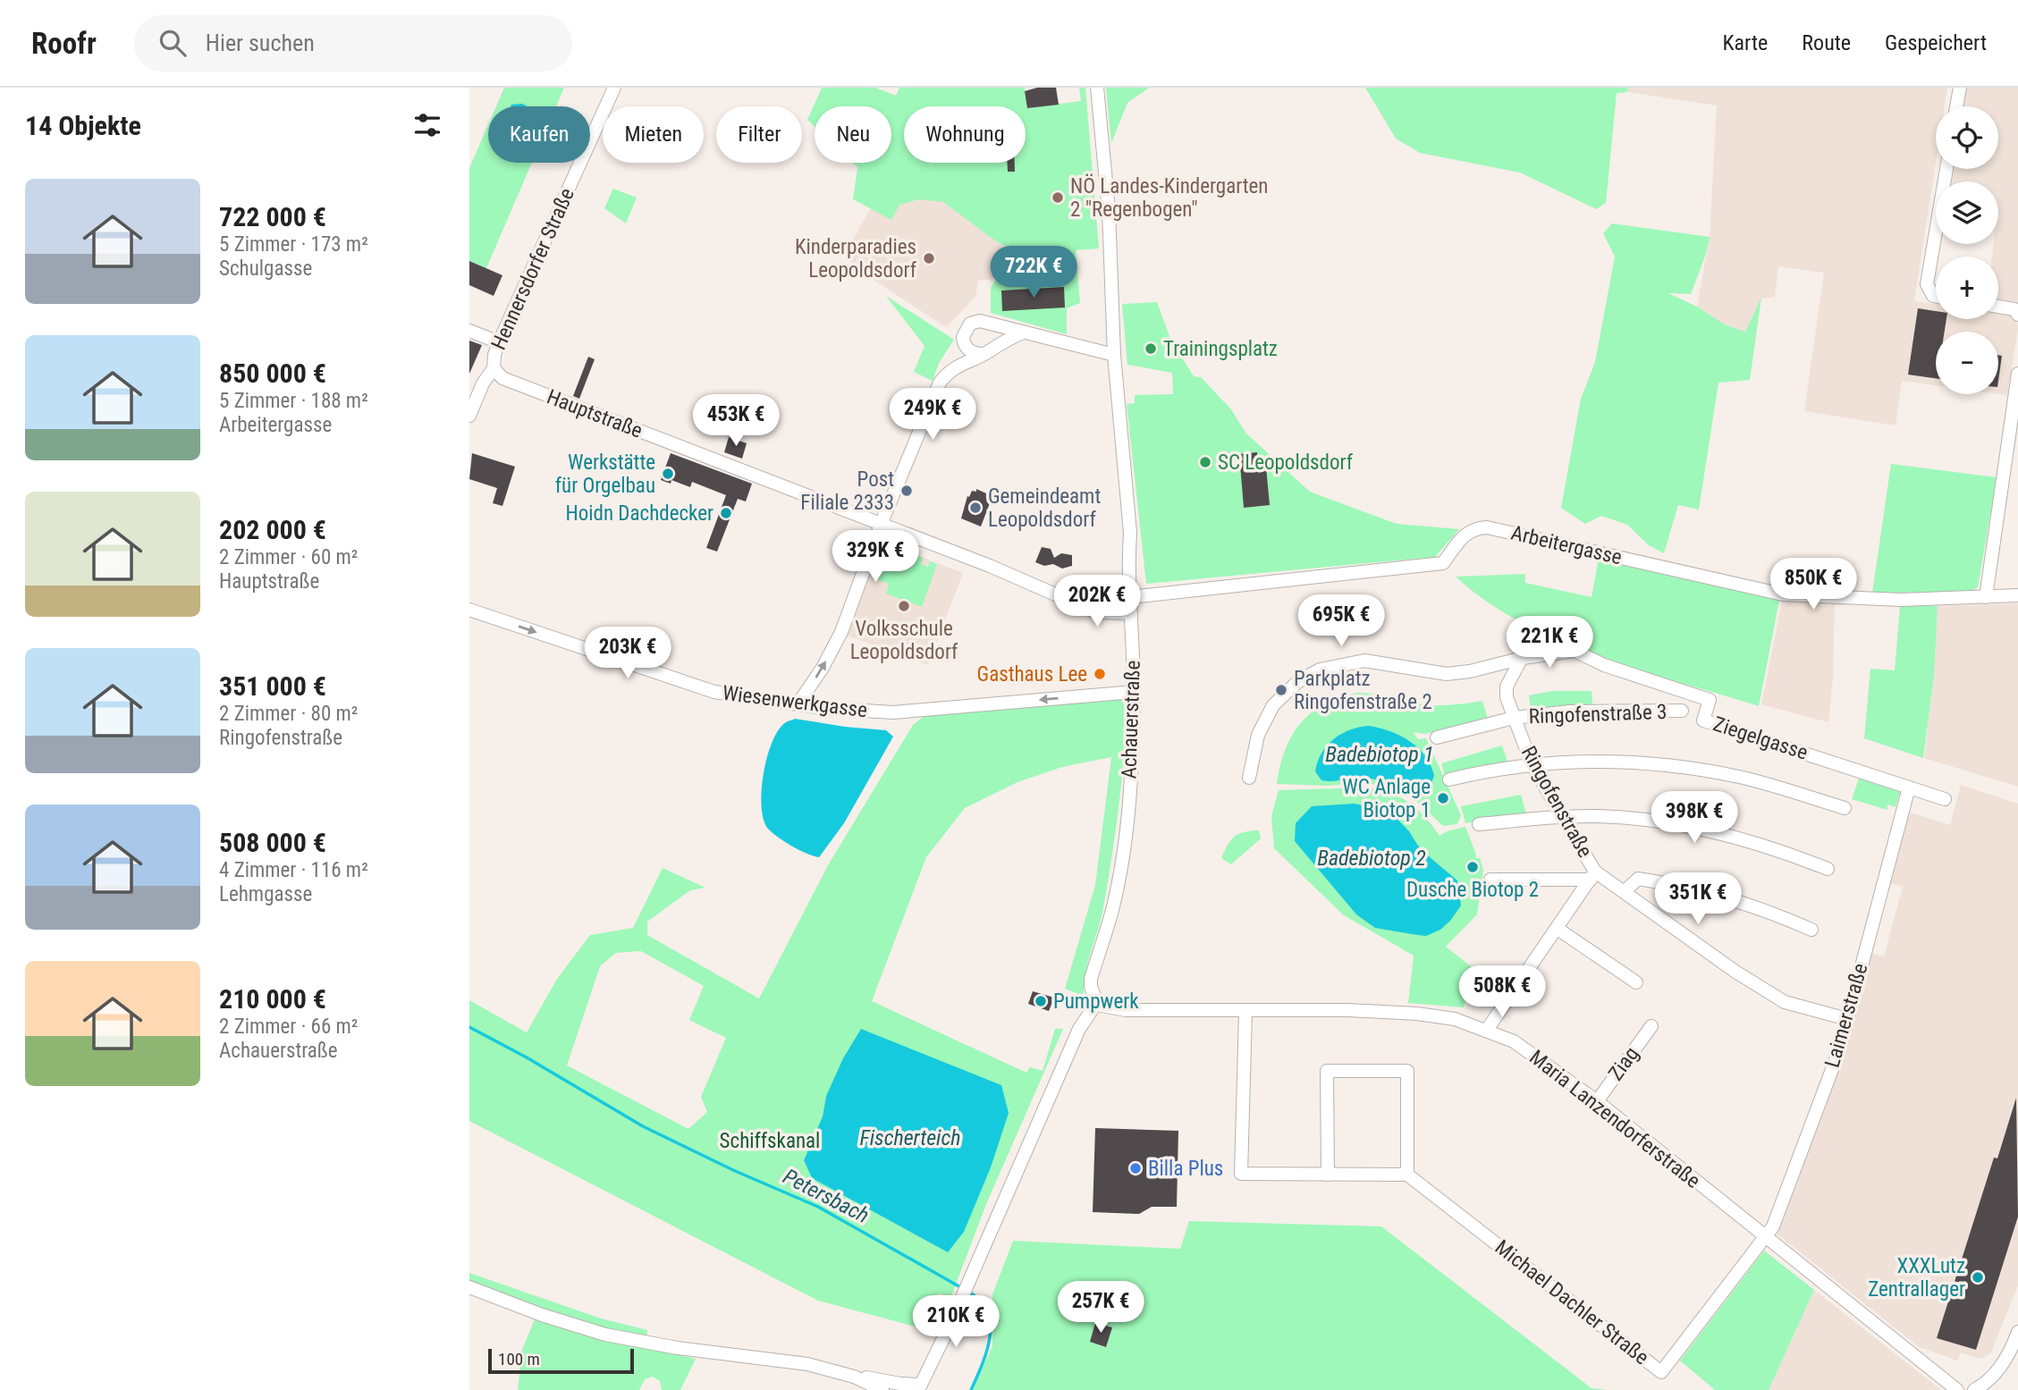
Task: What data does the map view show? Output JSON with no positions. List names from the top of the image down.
{
  "streets": {
    "street": [
      "Hennersdorfer Straße",
      "Hauptstraße",
      "Arbeitergasse",
      "Wiesenwerkgasse",
      "Ringofenstraße 3",
      "Achauerstraße",
      "Ziegelgasse",
      "Ringofenstraße",
      "Laimerstraße",
      "Ziag",
      "Maria Lanzendorferstraße",
      "Michael Dachler Straße"
    ]
  },
  "crossings": [
    ["Hennersdorfer Straße", "Hauptstraße"],
    ["Hauptstraße", "Arbeitergasse"],
    ["Hauptstraße", "Achauerstraße"],
    ["Arbeitergasse", "Achauerstraße"],
    ["Wiesenwerkgasse", "Achauerstraße"],
    ["Ringofenstraße 3", "Ringofenstraße"],
    ["Achauerstraße", "Maria Lanzendorferstraße"],
    ["Ziegelgasse", "Ringofenstraße"],
    ["Ziegelgasse", "Laimerstraße"],
    ["Ringofenstraße", "Laimerstraße"],
    ["Laimerstraße", "Maria Lanzendorferstraße"],
    ["Laimerstraße", "Michael Dachler Straße"],
    ["Ziag", "Maria Lanzendorferstraße"],
    ["Maria Lanzendorferstraße", "Michael Dachler Straße"]
  ],
  "water": [
    "Badebiotop 1",
    "Badebiotop 2",
    "Fischerteich",
    "Petersbach"
  ],
  "parks": ["Schiffskanal"],
  "places": [
    "NÖ Landes-Kindergarten 2 \"Regenbogen\"",
    "Kinderparadies Leopoldsdorf",
    "Trainingsplatz",
    "SC Leopoldsdorf",
    "Werkstätte für Orgelbau",
    "Post Filiale 2333",
    "Gemeindeamt Leopoldsdorf",
    "Hoidn Dachdecker",
    "Volksschule Leopoldsdorf",
    "Gasthaus Lee",
    "Parkplatz Ringofenstraße 2",
    "WC Anlage Biotop 1",
    "Dusche Biotop 2",
    "Pumpwerk",
    "Billa Plus",
    "XXXLutz Zentrallager"
  ],
  "scale_bar": "100 m",
  "page": {
    "header": "Roofr",
    "search": "Hier suchen",
    "nav": ["Karte", "Route", "Gespeichert"],
    "heading": "14 Objekte",
    "map_buttons": ["+", "−"],
    "chip": [
      "Kaufen",
      "Mieten",
      "Filter",
      "Neu",
      "Wohnung"
    ],
    "list": [
      {
        "name": "722 000 €",
        "note": "5 Zimmer · 173 m² · Schulgasse"
      },
      {
        "name": "850 000 €",
        "note": "5 Zimmer · 188 m² · Arbeitergasse"
      },
      {
        "name": "202 000 €",
        "note": "2 Zimmer · 60 m² · Hauptstraße"
      },
      {
        "name": "351 000 €",
        "note": "2 Zimmer · 80 m² · Ringofenstraße"
      },
      {
        "name": "508 000 €",
        "note": "4 Zimmer · 116 m² · Lehmgasse"
      },
      {
        "name": "210 000 €",
        "note": "2 Zimmer · 66 m² · Achauerstraße"
      }
    ],
    "price": [
      "722K €",
      "249K €",
      "453K €",
      "329K €",
      "850K €",
      "202K €",
      "695K €",
      "221K €",
      "203K €",
      "398K €",
      "351K €",
      "508K €",
      "257K €",
      "210K €"
    ],
    "scale": "100 m"
  }
}
